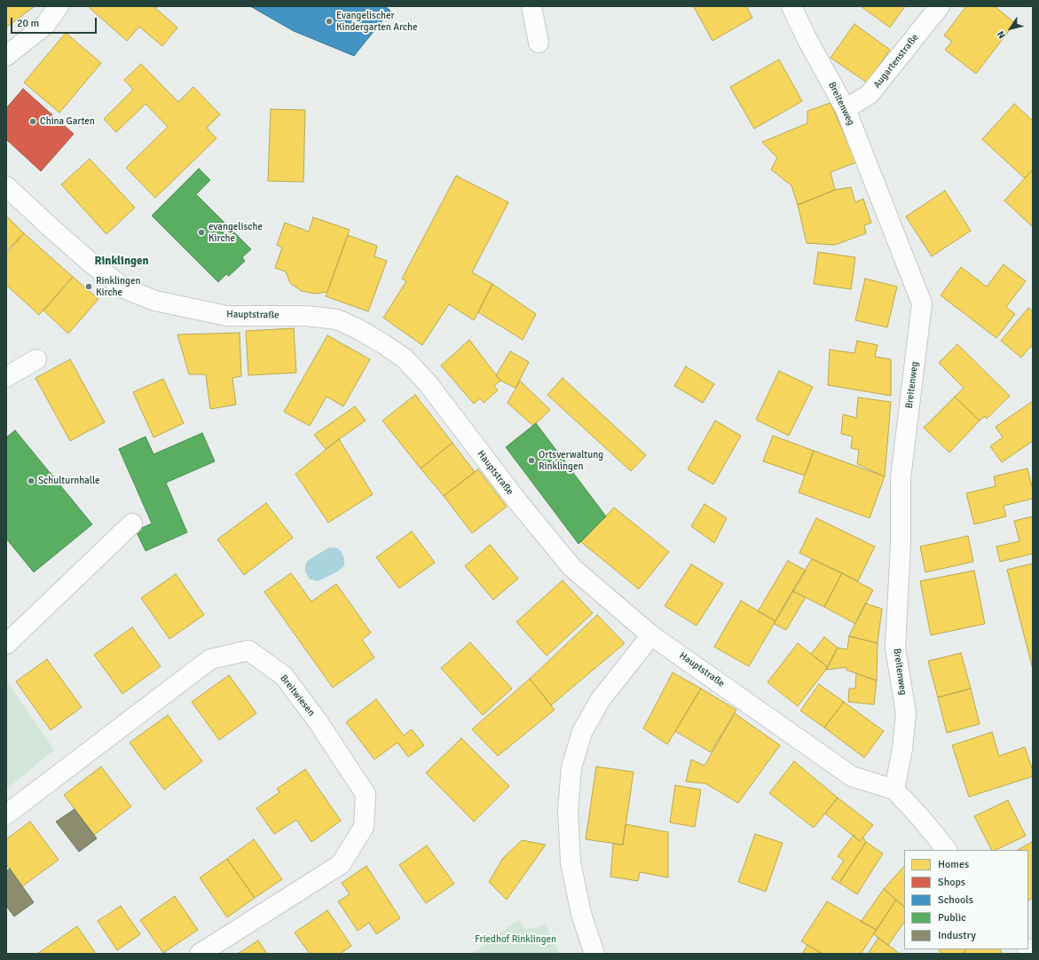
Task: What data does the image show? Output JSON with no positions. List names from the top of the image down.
{
  "streets": {
    "street": [
      "Augartenstraße",
      "Breitenweg",
      "Hauptstraße",
      "Breitwiesen"
    ]
  },
  "crossings": [
    ["Augartenstraße", "Breitenweg"],
    ["Breitenweg", "Hauptstraße"]
  ],
  "districts": ["Rinklingen"],
  "parks": ["Friedhof Rinklingen"],
  "places": [
    "Evangelischer Kindergarten Arche",
    "China Garten",
    "evangelische Kirche",
    "Rinklingen Kirche",
    "Ortsverwaltung Rinklingen",
    "Schulturnhalle"
  ],
  "legend": [
    "Homes",
    "Shops",
    "Schools",
    "Public",
    "Industry"
  ],
  "scale_bar": "20 m",
  "north": "bottom left"
}
